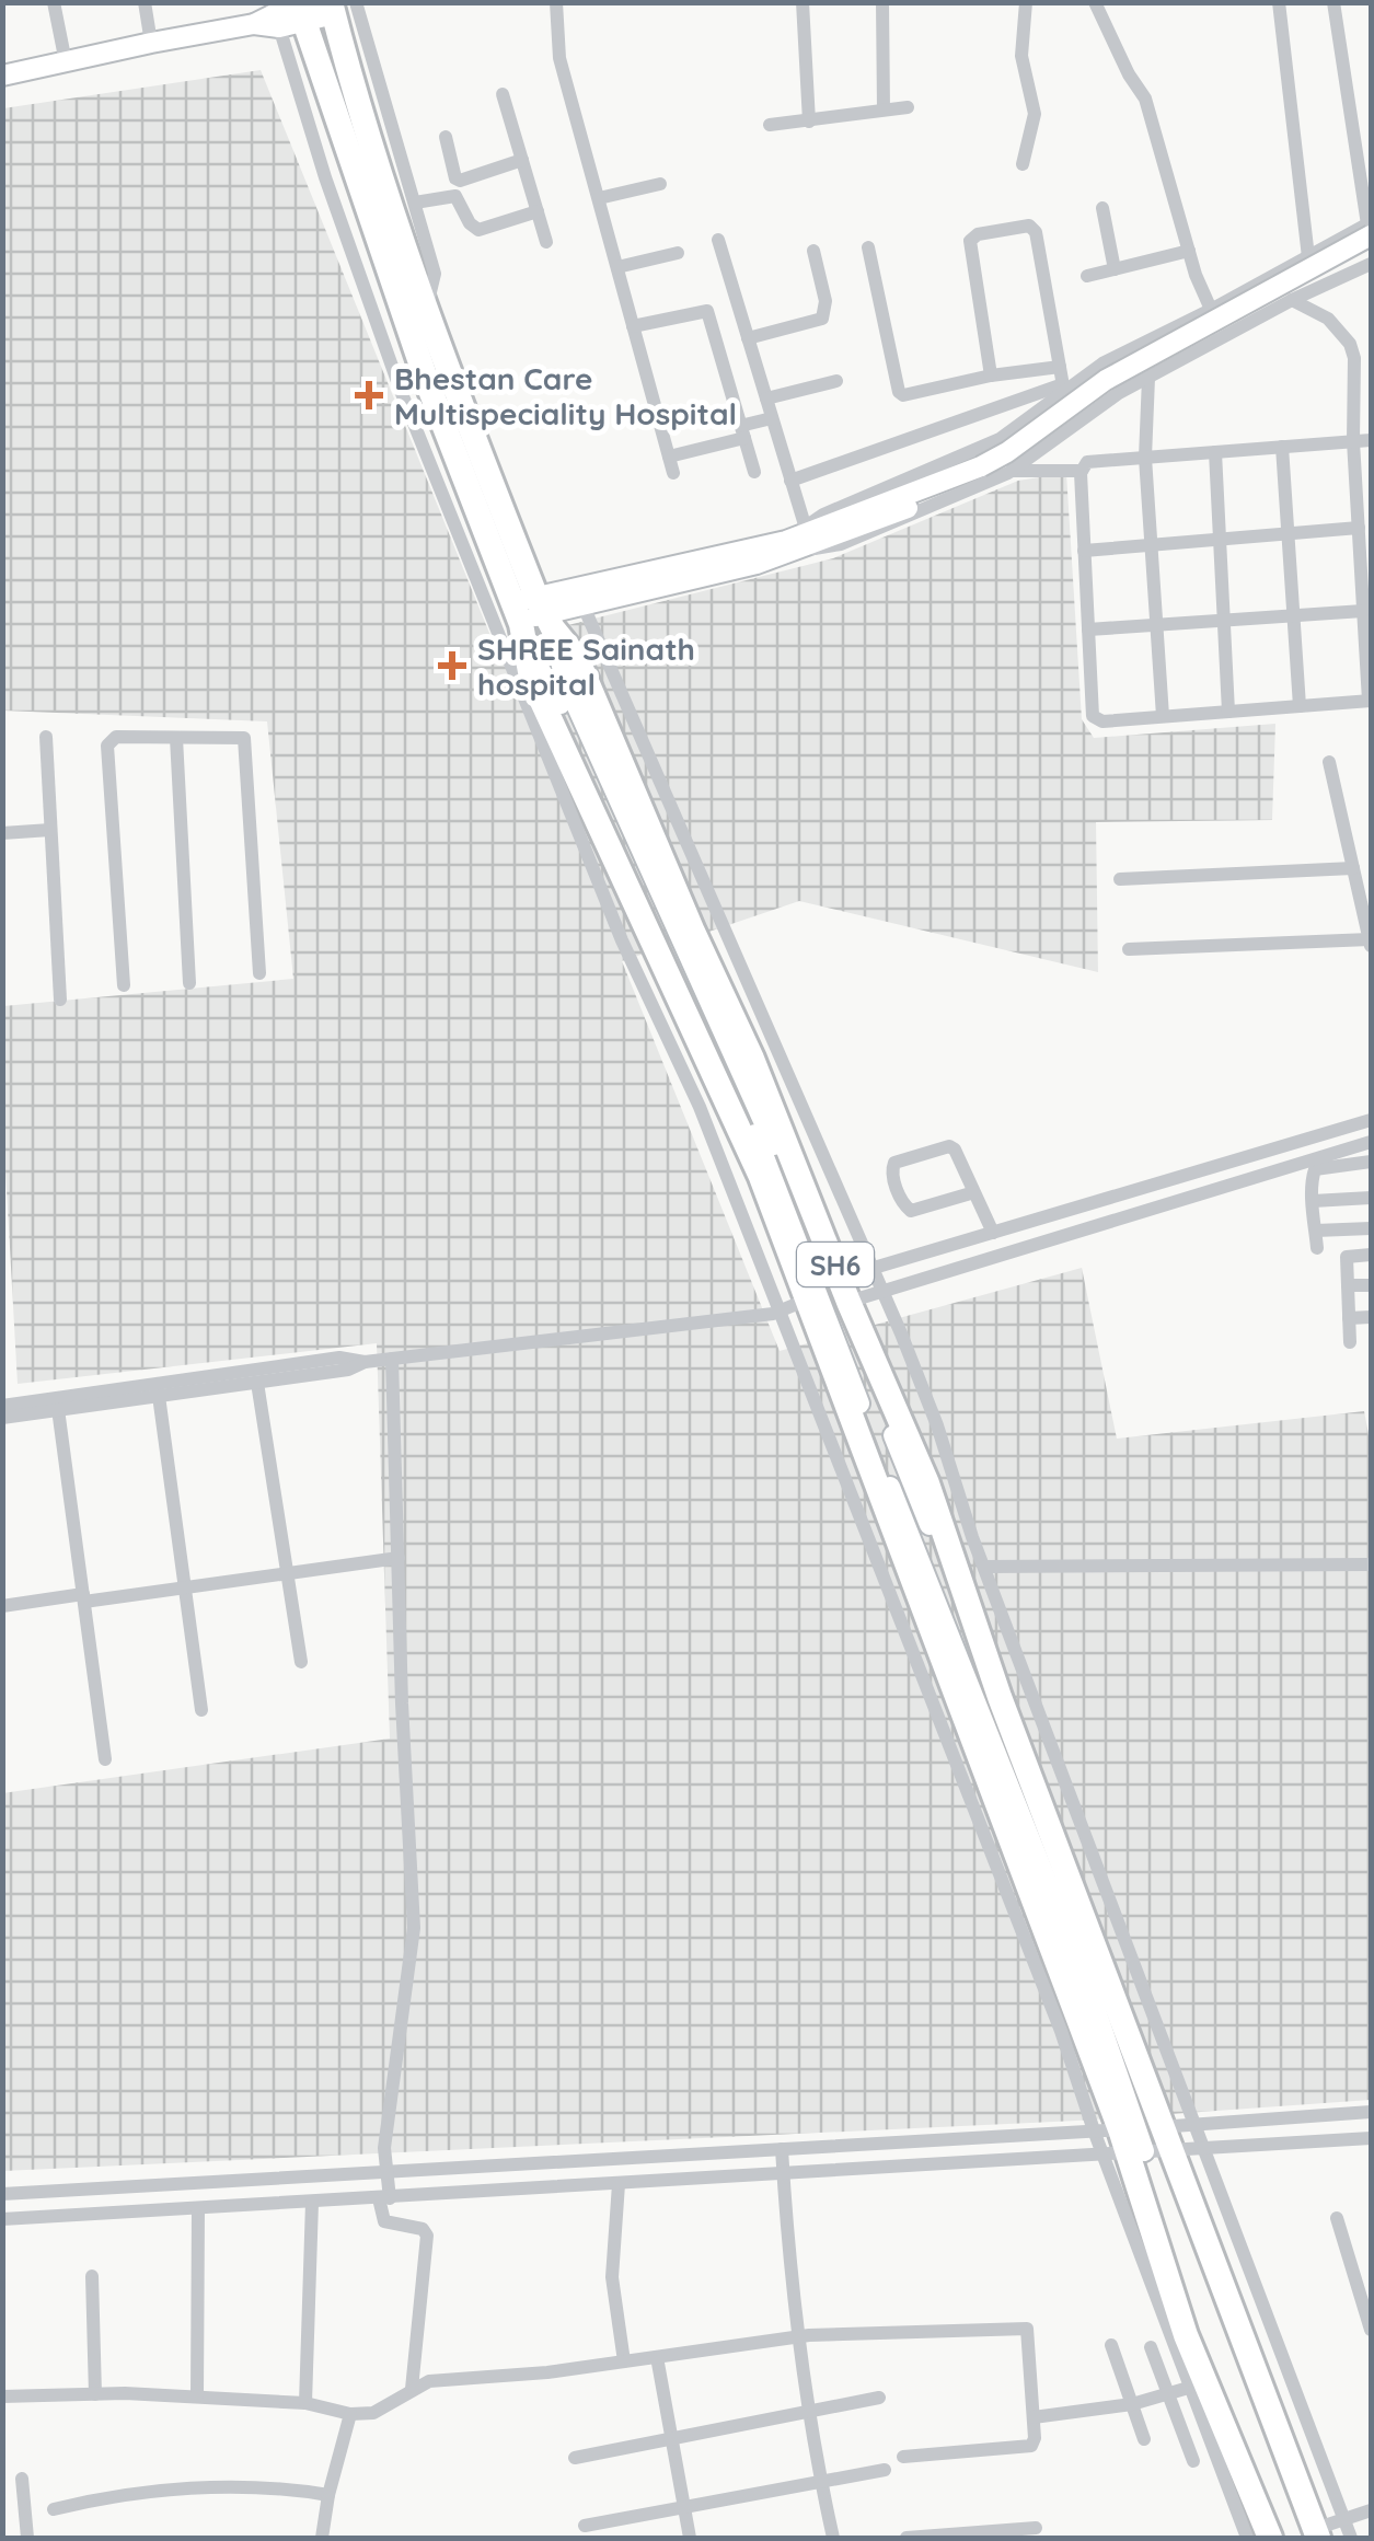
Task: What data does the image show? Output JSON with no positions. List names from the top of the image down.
{
  "streets": {
    "highway": ["SH6"]
  },
  "places": {
    "health": ["Bhestan Care Multispeciality Hospital", "SHREE Sainath hospital"]
  }
}
